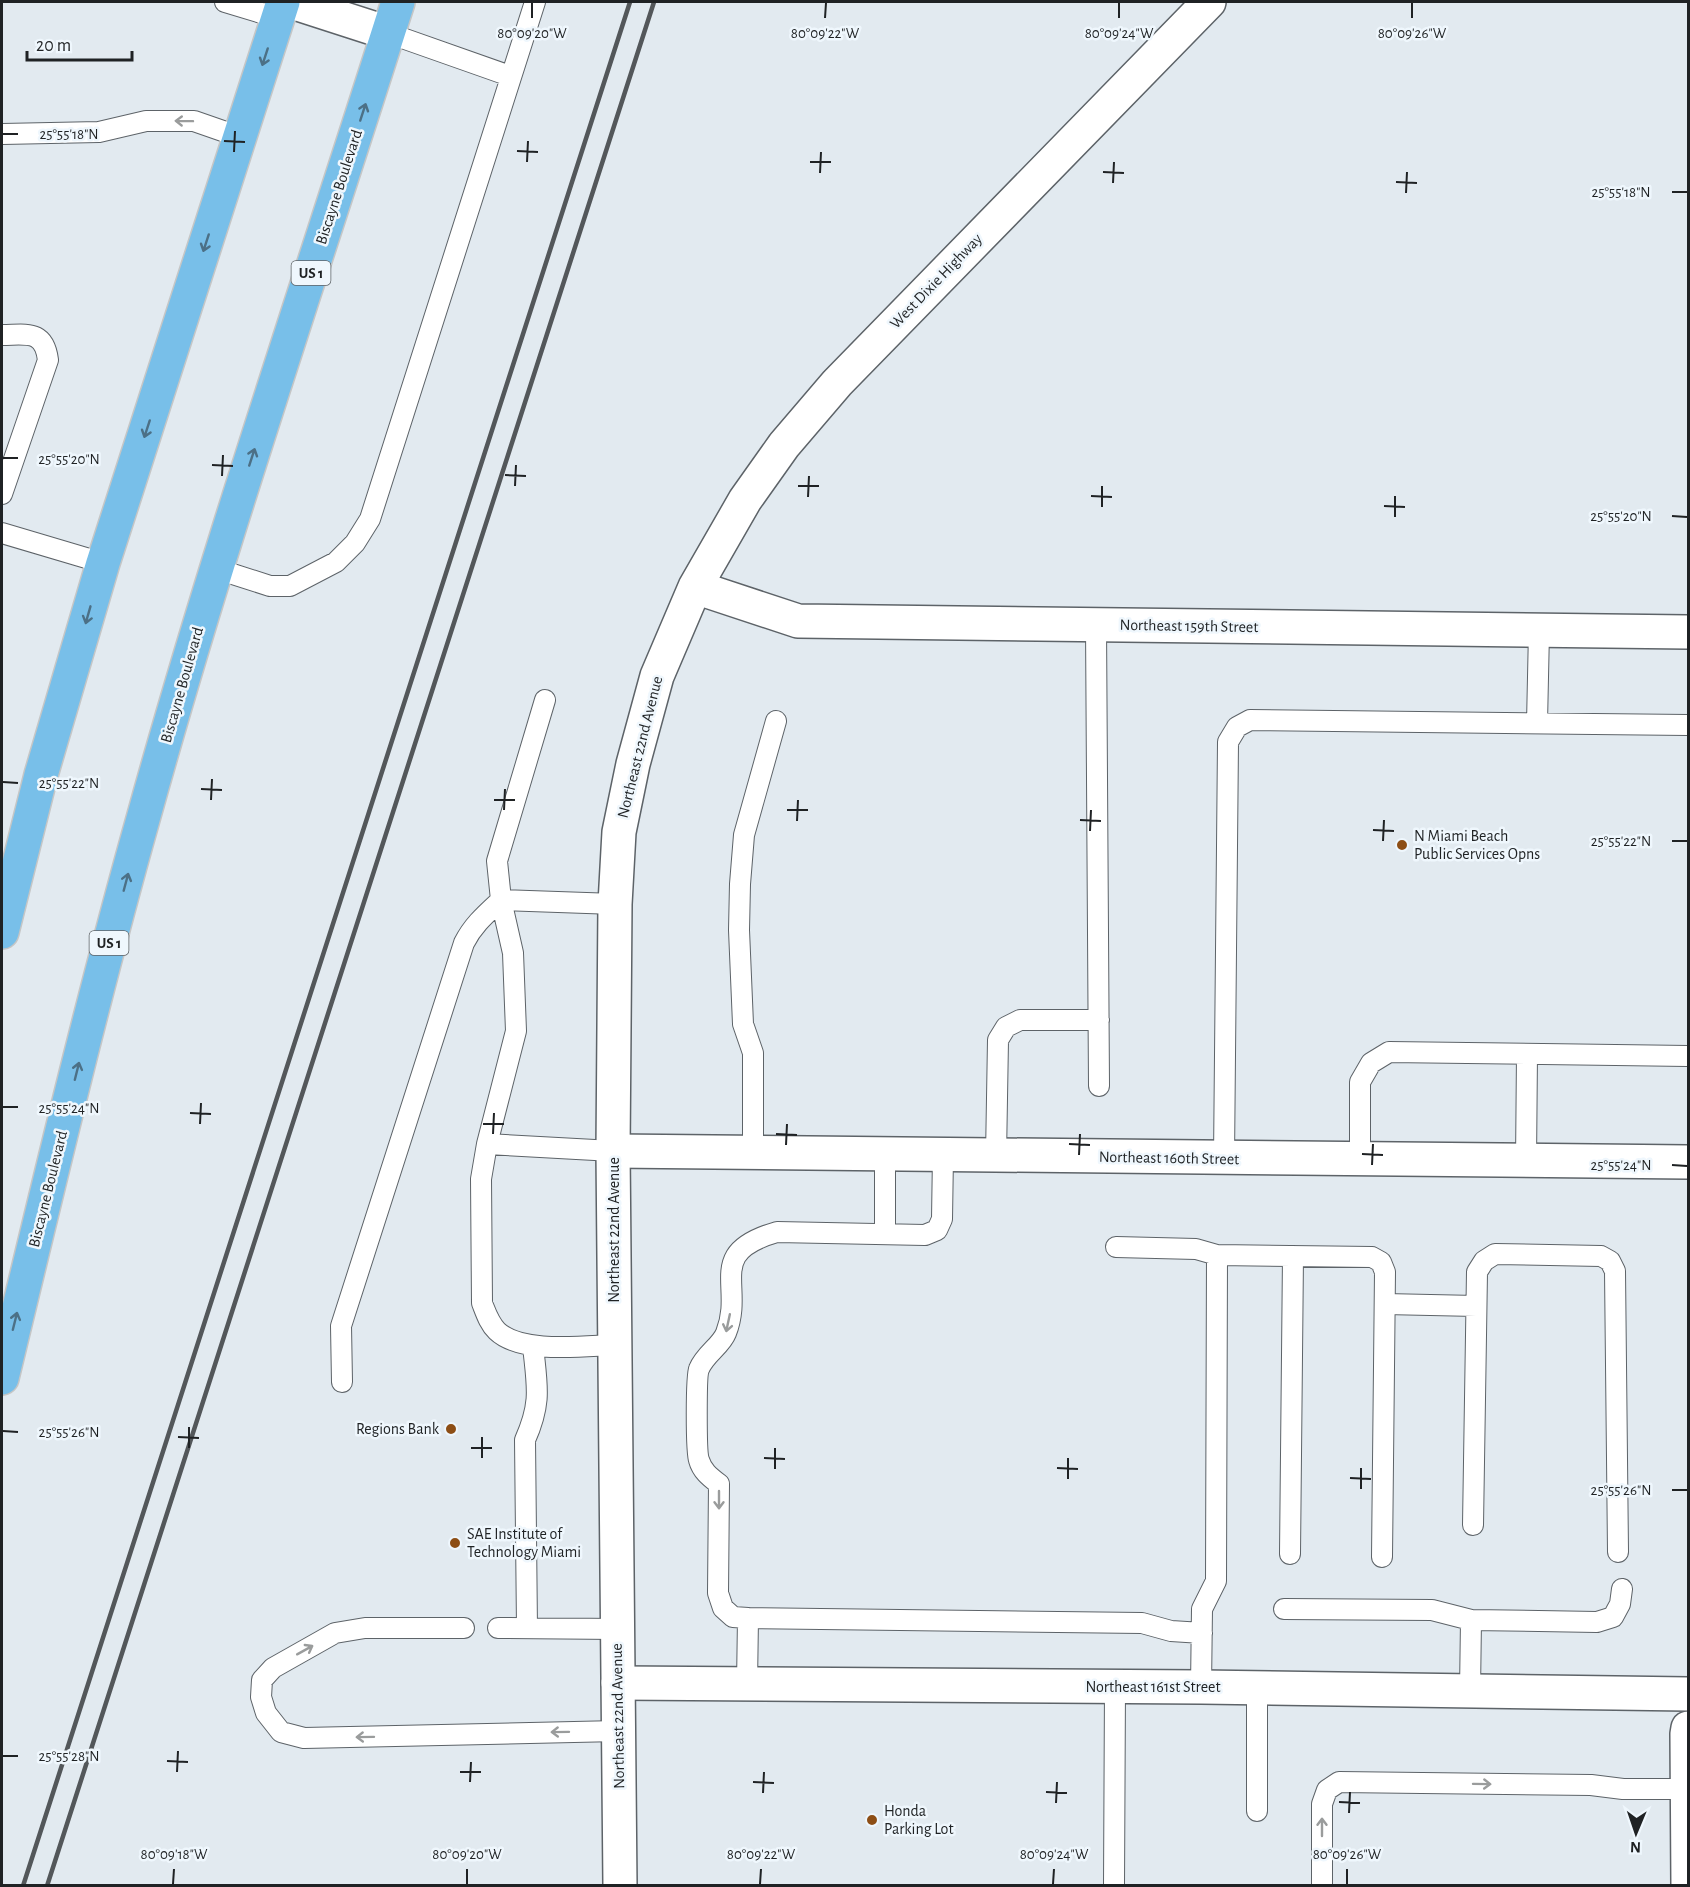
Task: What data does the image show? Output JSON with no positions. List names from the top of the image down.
{
  "streets": {
    "main road": ["Biscayne Boulevard", "US 1"],
    "street": [
      "West Dixie Highway",
      "Northeast 159th Street",
      "Northeast 22nd Avenue",
      "Northeast 160th Street",
      "Northeast 161st Street"
    ]
  },
  "crossings": [
    ["West Dixie Highway", "Northeast 159th Street"],
    ["West Dixie Highway", "Northeast 22nd Avenue"],
    ["Northeast 159th Street", "Northeast 22nd Avenue"],
    ["Northeast 22nd Avenue", "Northeast 160th Street"],
    ["Northeast 22nd Avenue", "Northeast 161st Street"]
  ],
  "places": [
    "N Miami Beach Public Services Opns",
    "Regions Bank",
    "SAE Institute of Technology Miami",
    "Honda Parking Lot"
  ],
  "scale_bar": "20 m",
  "north": "bottom",
  "coordinates": [
    "80°09'20\"W",
    "80°09'22\"W",
    "80°09'24\"W",
    "80°09'26\"W",
    "25°55'18\"N",
    "25°55'20\"N",
    "25°55'22\"N",
    "25°55'24\"N",
    "25°55'26\"N",
    "25°55'28\"N",
    "80°09'18\"W"
  ]
}
